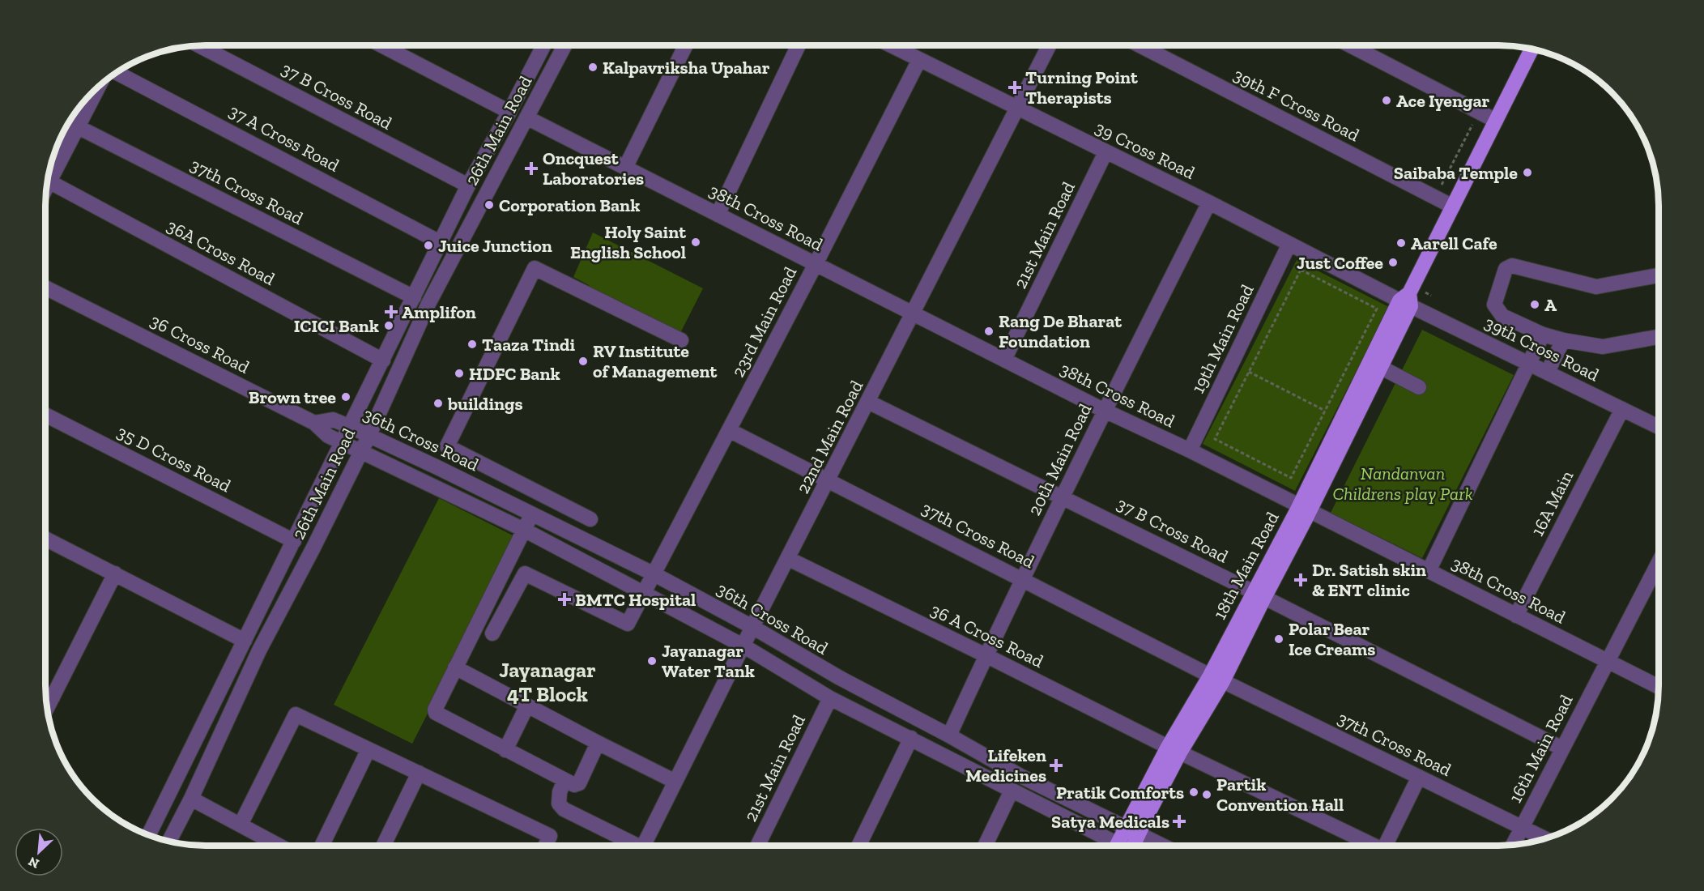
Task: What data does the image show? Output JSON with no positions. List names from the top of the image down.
{
  "streets": {
    "main road": ["18th Main Road"],
    "street": [
      "37 B Cross Road",
      "39th F Cross Road",
      "26th Main Road",
      "37 A Cross Road",
      "39 Cross Road",
      "37th Cross Road",
      "38th Cross Road",
      "21st Main Road",
      "36A Cross Road",
      "23rd Main Road",
      "19th Main Road",
      "36 Cross Road",
      "39th Cross Road",
      "22nd Main Road",
      "36th Cross Road",
      "35 D Cross Road",
      "20th Main Road",
      "16A Main",
      "36 A Cross Road",
      "16th Main Road"
    ]
  },
  "crossings": [
    ["37 B Cross Road", "26th Main Road"],
    ["37 B Cross Road", "22nd Main Road"],
    ["37 B Cross Road", "20th Main Road"],
    ["37 B Cross Road", "18th Main Road"],
    ["37 B Cross Road", "16th Main Road"],
    ["39th F Cross Road", "18th Main Road"],
    ["26th Main Road", "37 A Cross Road"],
    ["26th Main Road", "37th Cross Road"],
    ["26th Main Road", "38th Cross Road"],
    ["26th Main Road", "36A Cross Road"],
    ["26th Main Road", "36 Cross Road"],
    ["26th Main Road", "36th Cross Road"],
    ["26th Main Road", "35 D Cross Road"],
    ["39 Cross Road", "21st Main Road"],
    ["39 Cross Road", "23rd Main Road"],
    ["39 Cross Road", "19th Main Road"],
    ["39 Cross Road", "39th Cross Road"],
    ["39 Cross Road", "22nd Main Road"],
    ["39 Cross Road", "20th Main Road"],
    ["39 Cross Road", "18th Main Road"],
    ["37th Cross Road", "23rd Main Road"],
    ["37th Cross Road", "22nd Main Road"],
    ["37th Cross Road", "20th Main Road"],
    ["37th Cross Road", "18th Main Road"],
    ["37th Cross Road", "16th Main Road"],
    ["38th Cross Road", "21st Main Road"],
    ["38th Cross Road", "23rd Main Road"],
    ["38th Cross Road", "19th Main Road"],
    ["38th Cross Road", "22nd Main Road"],
    ["38th Cross Road", "20th Main Road"],
    ["38th Cross Road", "16A Main"],
    ["38th Cross Road", "18th Main Road"],
    ["38th Cross Road", "16th Main Road"],
    ["21st Main Road", "36th Cross Road"],
    ["23rd Main Road", "36th Cross Road"],
    ["36 Cross Road", "36th Cross Road"],
    ["39th Cross Road", "16A Main"],
    ["39th Cross Road", "18th Main Road"],
    ["22nd Main Road", "36th Cross Road"],
    ["22nd Main Road", "36 A Cross Road"],
    ["36th Cross Road", "20th Main Road"],
    ["36th Cross Road", "18th Main Road"],
    ["20th Main Road", "36 A Cross Road"],
    ["18th Main Road", "36 A Cross Road"]
  ],
  "districts": ["Jayanagar 4T Block"],
  "parks": ["Nandanvan Childrens play Park"],
  "places": {
    "other": [
      "Kalpavriksha Upahar",
      "Ace Iyengar",
      "Saibaba Temple",
      "Corporation Bank",
      "Holy Saint English School",
      "Aarell Cafe",
      "Juice Junction",
      "Just Coffee",
      "A",
      "ICICI Bank",
      "Rang De Bharat Foundation",
      "Taaza Tindi",
      "RV Institute of Management",
      "HDFC Bank",
      "Brown tree",
      "buildings",
      "Polar Bear Ice Creams",
      "Jayanagar Water Tank",
      "Pratik Comforts",
      "Partik Convention Hall"
    ],
    "health": [
      "Turning Point Therapists",
      "Oncquest Laboratories",
      "Amplifon",
      "Dr. Satish skin & ENT clinic",
      "BMTC Hospital",
      "Lifeken Medicines",
      "Satya Medicals"
    ]
  },
  "north": "bottom left"
}
